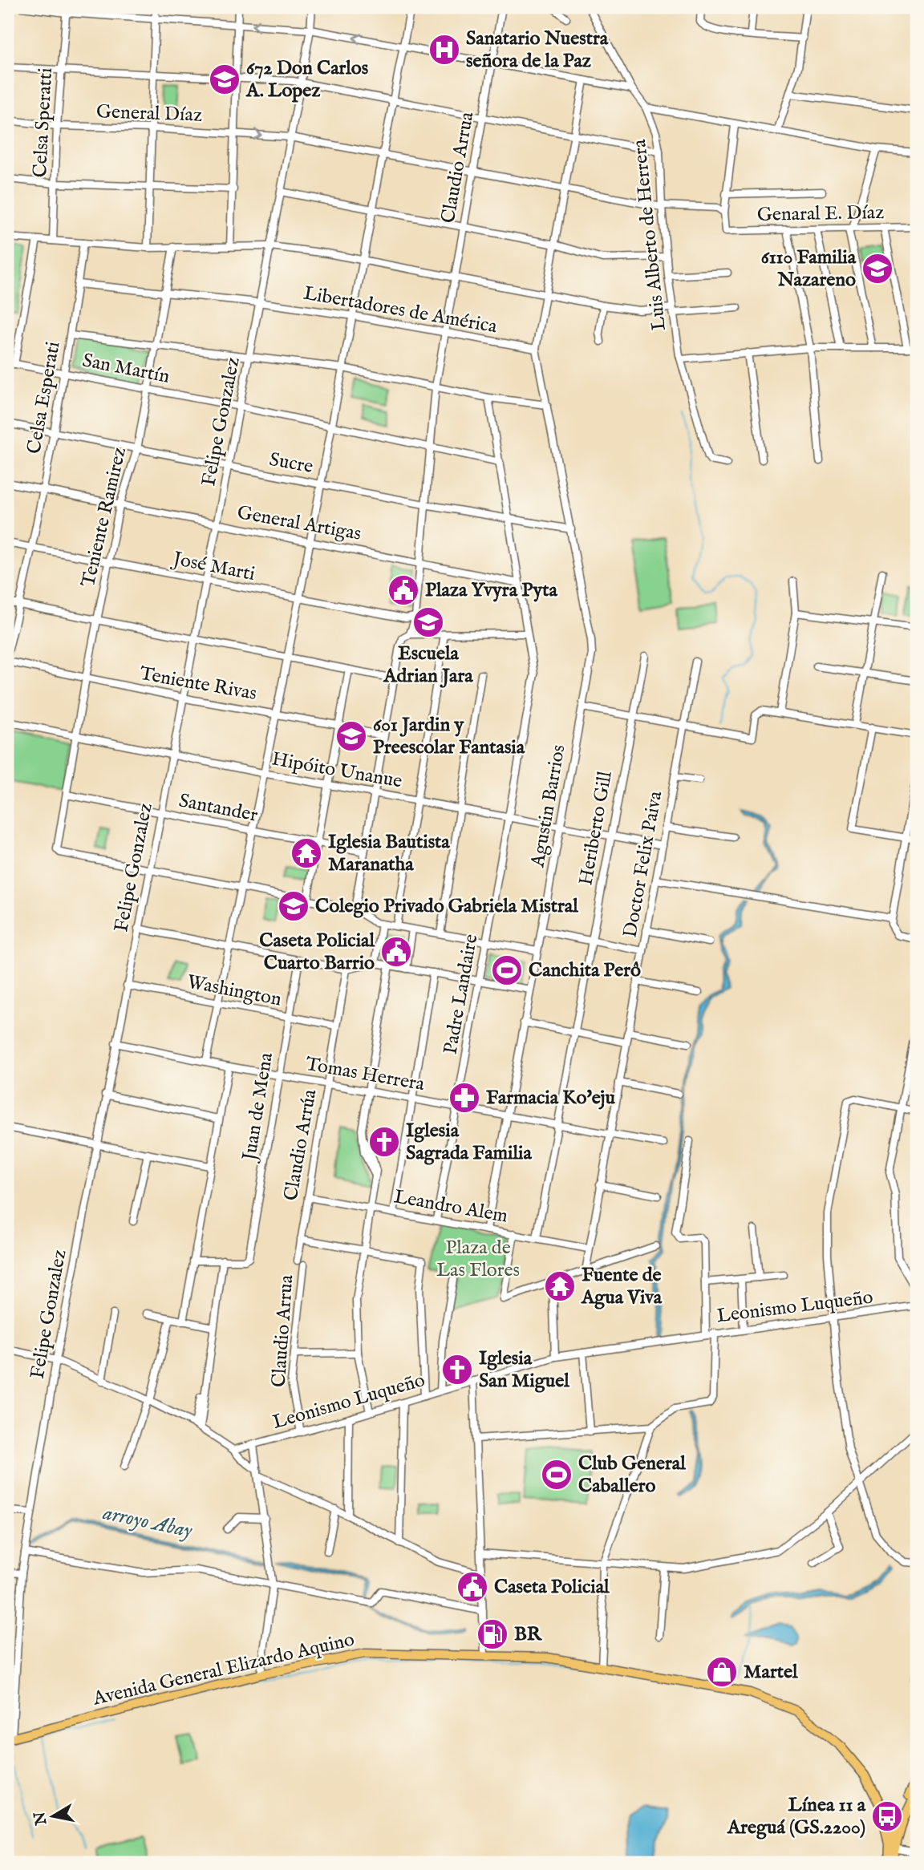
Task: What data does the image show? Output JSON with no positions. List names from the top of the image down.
{
  "streets": {
    "main road": ["Avenida General Elizardo Aquino"],
    "street": [
      "General Díaz",
      "Celsa Speratti",
      "Claudio Arrua",
      "Genaral E. Díaz",
      "Luis Alberto de Herrera",
      "Libertadores de América",
      "San Martín",
      "Celsa Esperati",
      "Felipe Gonzalez",
      "Sucre",
      "Teniente Ramirez",
      "General Artigas",
      "José Marti",
      "Teniente Rivas",
      "Hipóito Unanue",
      "Agustin Barrios",
      "Santander",
      "Heriberto Gill",
      "Doctor Felix Paiva",
      "Washington",
      "Padre Landaire",
      "Tomas Herrera",
      "Juan de Mena",
      "Claudio Arrúa",
      "Leandro Alem",
      "Leonismo Luqueño"
    ]
  },
  "crossings": [
    ["General Díaz", "Celsa Speratti"],
    ["General Díaz", "Claudio Arrua"],
    ["General Díaz", "Genaral E. Díaz"],
    ["General Díaz", "Luis Alberto de Herrera"],
    ["General Díaz", "Felipe Gonzalez"],
    ["Claudio Arrua", "Libertadores de América"],
    ["Claudio Arrua", "San Martín"],
    ["Claudio Arrua", "Sucre"],
    ["Claudio Arrua", "General Artigas"],
    ["Claudio Arrua", "José Marti"],
    ["Claudio Arrua", "Leonismo Luqueño"],
    ["Libertadores de América", "Celsa Esperati"],
    ["Libertadores de América", "Felipe Gonzalez"],
    ["Libertadores de América", "Teniente Ramirez"],
    ["Libertadores de América", "Agustin Barrios"],
    ["San Martín", "Celsa Esperati"],
    ["San Martín", "Felipe Gonzalez"],
    ["San Martín", "Teniente Ramirez"],
    ["San Martín", "Padre Landaire"],
    ["Celsa Esperati", "Sucre"],
    ["Celsa Esperati", "General Artigas"],
    ["Celsa Esperati", "José Marti"],
    ["Felipe Gonzalez", "Sucre"],
    ["Felipe Gonzalez", "Teniente Ramirez"],
    ["Felipe Gonzalez", "General Artigas"],
    ["Felipe Gonzalez", "José Marti"],
    ["Felipe Gonzalez", "Teniente Rivas"],
    ["Felipe Gonzalez", "Hipóito Unanue"],
    ["Felipe Gonzalez", "Santander"],
    ["Felipe Gonzalez", "Washington"],
    ["Felipe Gonzalez", "Tomas Herrera"],
    ["Felipe Gonzalez", "Avenida General Elizardo Aquino"],
    ["Sucre", "Teniente Ramirez"],
    ["Sucre", "Agustin Barrios"],
    ["Sucre", "Padre Landaire"],
    ["Teniente Ramirez", "General Artigas"],
    ["Teniente Ramirez", "José Marti"],
    ["Teniente Ramirez", "Teniente Rivas"],
    ["Teniente Ramirez", "Hipóito Unanue"],
    ["Teniente Ramirez", "Santander"],
    ["General Artigas", "Padre Landaire"],
    ["Hipóito Unanue", "Agustin Barrios"],
    ["Hipóito Unanue", "Heriberto Gill"],
    ["Hipóito Unanue", "Doctor Felix Paiva"],
    ["Hipóito Unanue", "Padre Landaire"],
    ["Agustin Barrios", "Tomas Herrera"],
    ["Agustin Barrios", "Leandro Alem"],
    ["Heriberto Gill", "Tomas Herrera"],
    ["Heriberto Gill", "Leandro Alem"],
    ["Doctor Felix Paiva", "Tomas Herrera"],
    ["Doctor Felix Paiva", "Leandro Alem"],
    ["Washington", "Juan de Mena"],
    ["Washington", "Claudio Arrúa"],
    ["Padre Landaire", "Tomas Herrera"],
    ["Padre Landaire", "Leandro Alem"],
    ["Tomas Herrera", "Juan de Mena"],
    ["Tomas Herrera", "Claudio Arrúa"],
    ["Claudio Arrúa", "Leandro Alem"]
  ],
  "water": ["arroyo Abay"],
  "parks": ["Plaza de Las Flores"],
  "places": {
    "hospital": ["Sanatario Nuestra señora de la Paz"],
    "school or university": [
      "672 Don Carlos A. Lopez",
      "6110 Familia Nazareno",
      "Escuela Adrian Jara",
      "601 Jardin y Preescolar Fantasia",
      "Colegio Privado Gabriela Mistral"
    ],
    "public building": ["Plaza Yvyra Pyta", "Caseta Policial Cuarto Barrio", "Caseta Policial"],
    "temple": ["Iglesia Bautista Maranatha", "Fuente de Agua Viva"],
    "sports": ["Canchita Perô", "Club General Caballero"],
    "pharmacy": ["Farmacia Ko'eju"],
    "church": ["Iglesia Sagrada Familia", "Iglesia San Miguel"],
    "fuel station": ["BR"],
    "shop": ["Martel"],
    "bus stop": ["Línea 11 a Areguá (GS.2200)"]
  },
  "north": "left"
}
